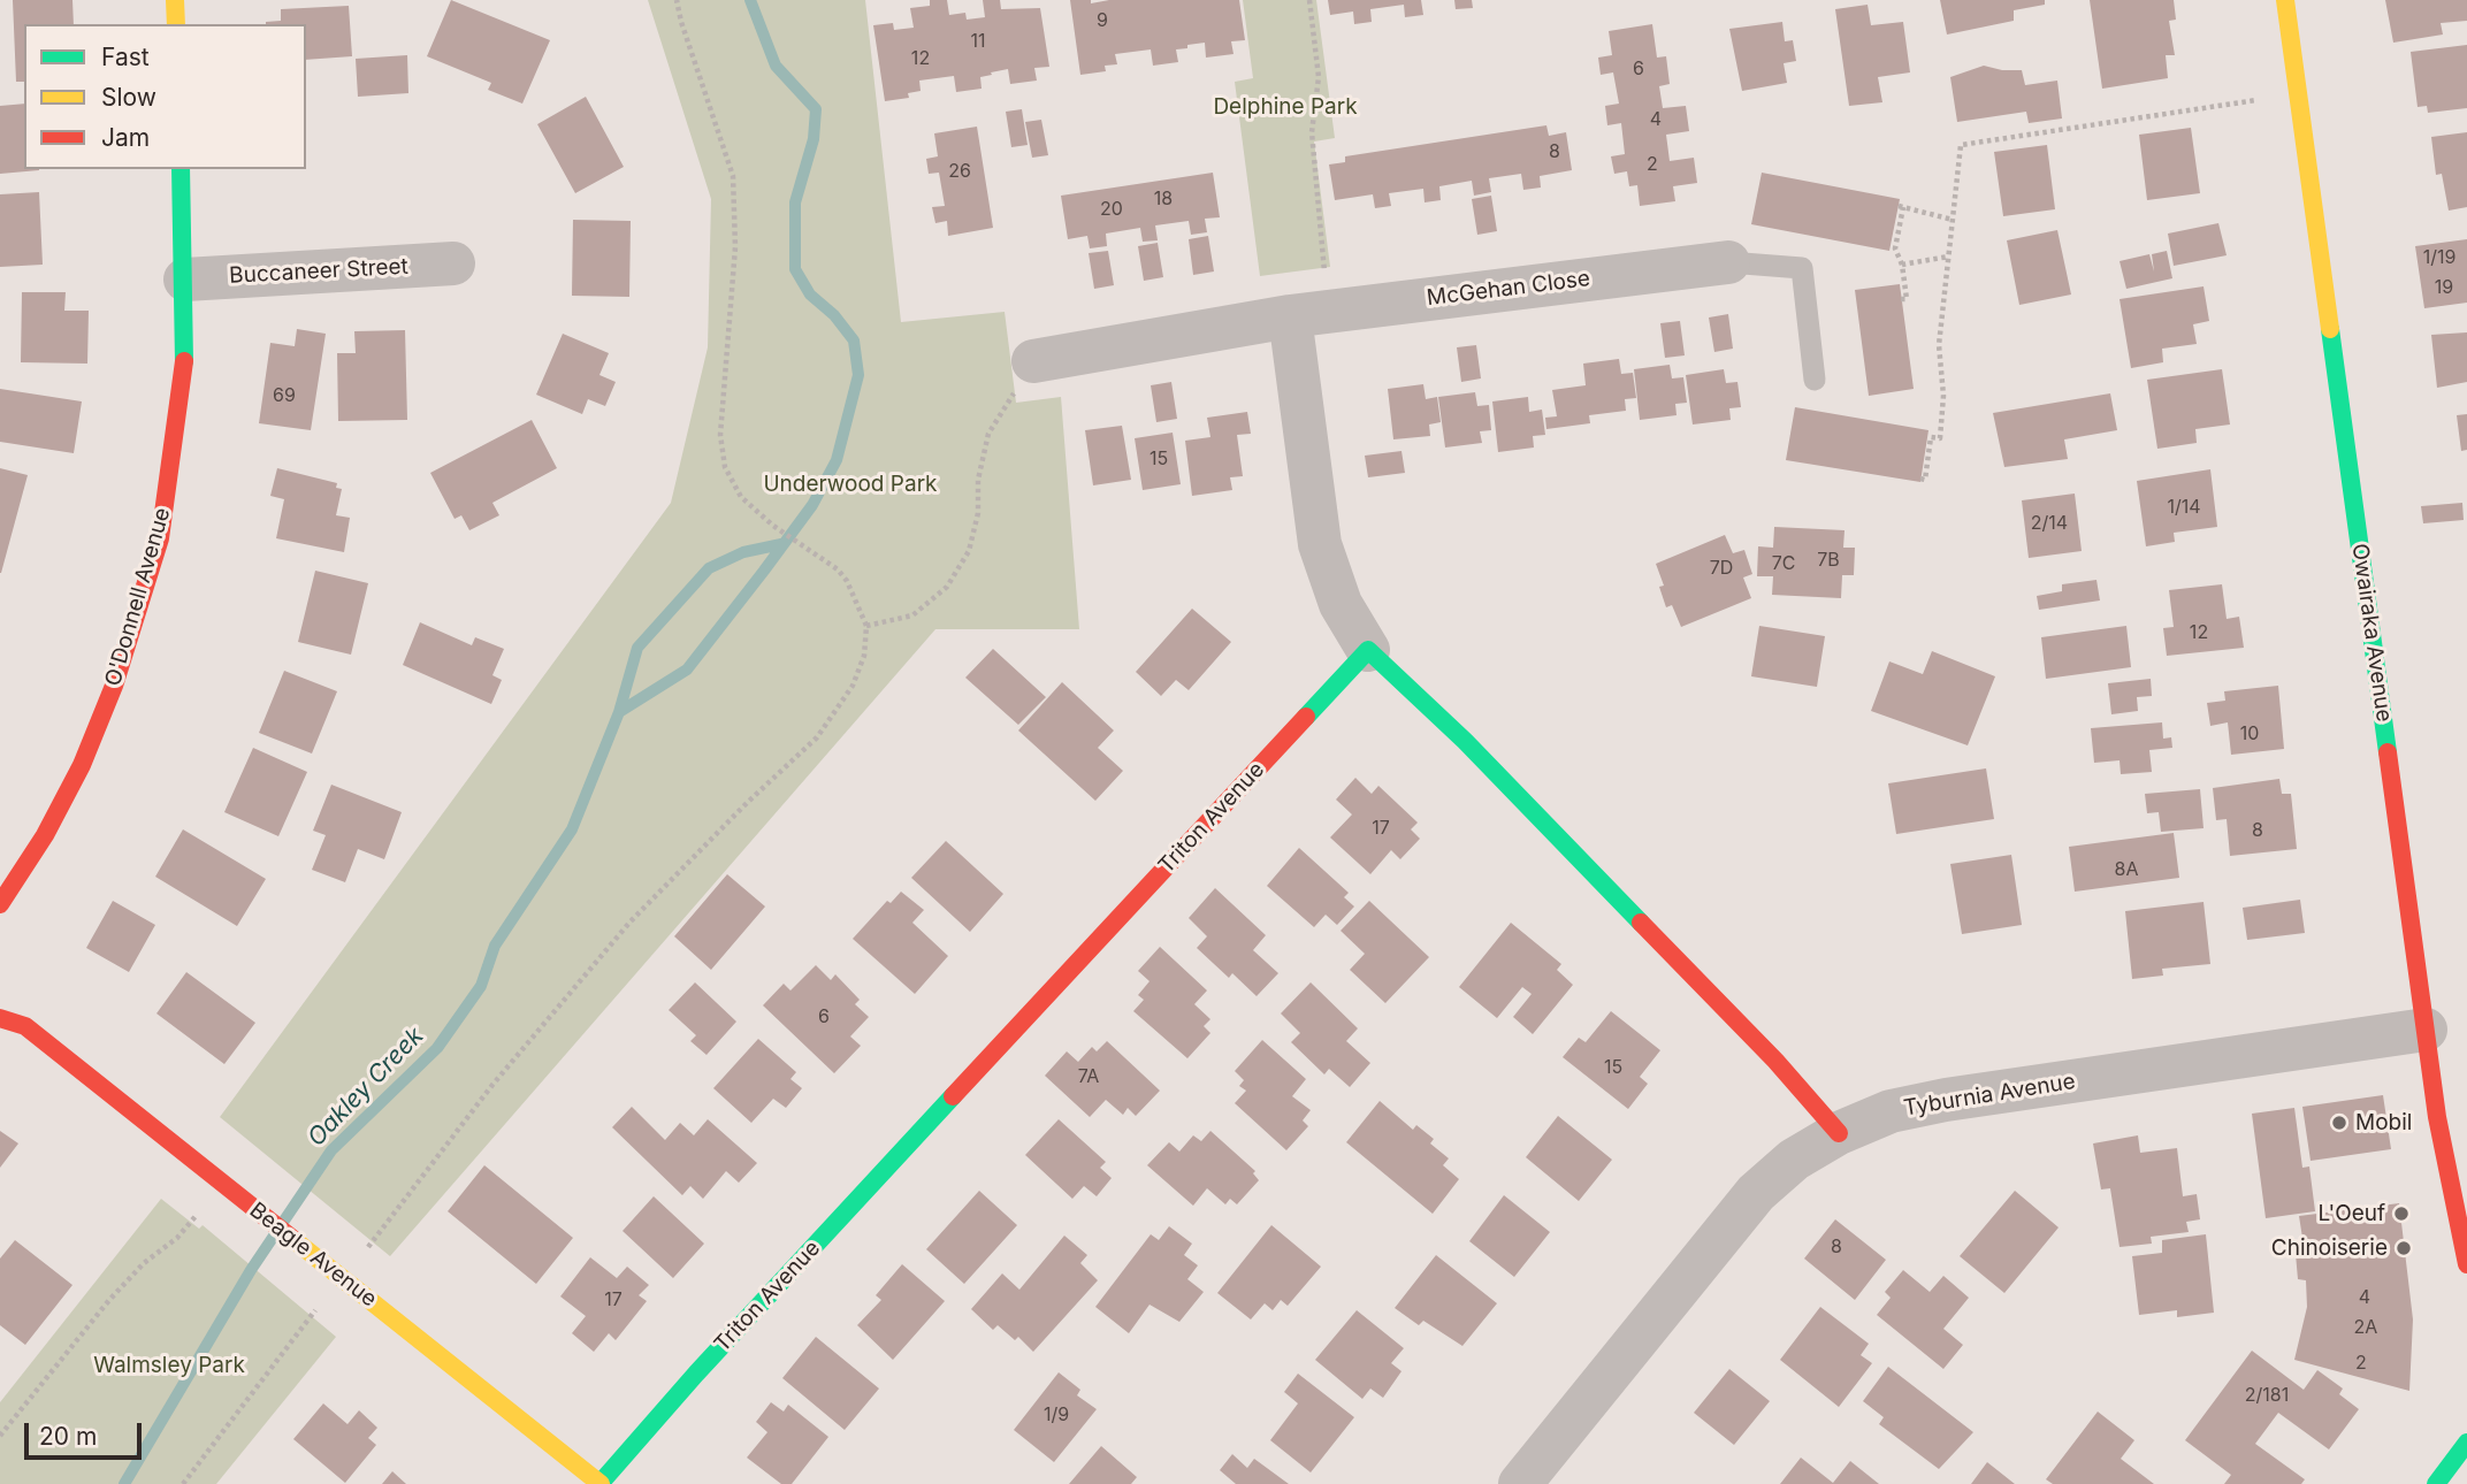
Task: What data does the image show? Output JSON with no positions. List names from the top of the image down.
{
  "streets": {
    "street": [
      "Buccaneer Street",
      "McGehan Close",
      "O'Donnell Avenue",
      "Owairaka Avenue",
      "Triton Avenue",
      "Tyburnia Avenue",
      "Beagle Avenue"
    ]
  },
  "crossings": [
    ["Buccaneer Street", "O'Donnell Avenue"],
    ["Owairaka Avenue", "Tyburnia Avenue"],
    ["Triton Avenue", "Beagle Avenue"]
  ],
  "water": ["Oakley Creek"],
  "parks": ["Delphine Park", "Underwood Park", "Walmsley Park"],
  "places": ["Mobil", "L'Oeuf", "Chinoiserie"],
  "house_numbers": [
    "9",
    "11",
    "12",
    "6",
    "4",
    "8",
    "2",
    "26",
    "18",
    "20",
    "1/19",
    "19",
    "69",
    "15",
    "1/14",
    "2/14",
    "7B",
    "7C",
    "7D",
    "12",
    "10",
    "17",
    "8",
    "8A",
    "6",
    "15",
    "7A",
    "8",
    "4",
    "17",
    "2A",
    "2",
    "2/181",
    "1/9"
  ],
  "legend": ["Fast", "Slow", "Jam"],
  "scale_bar": "20 m"
}
